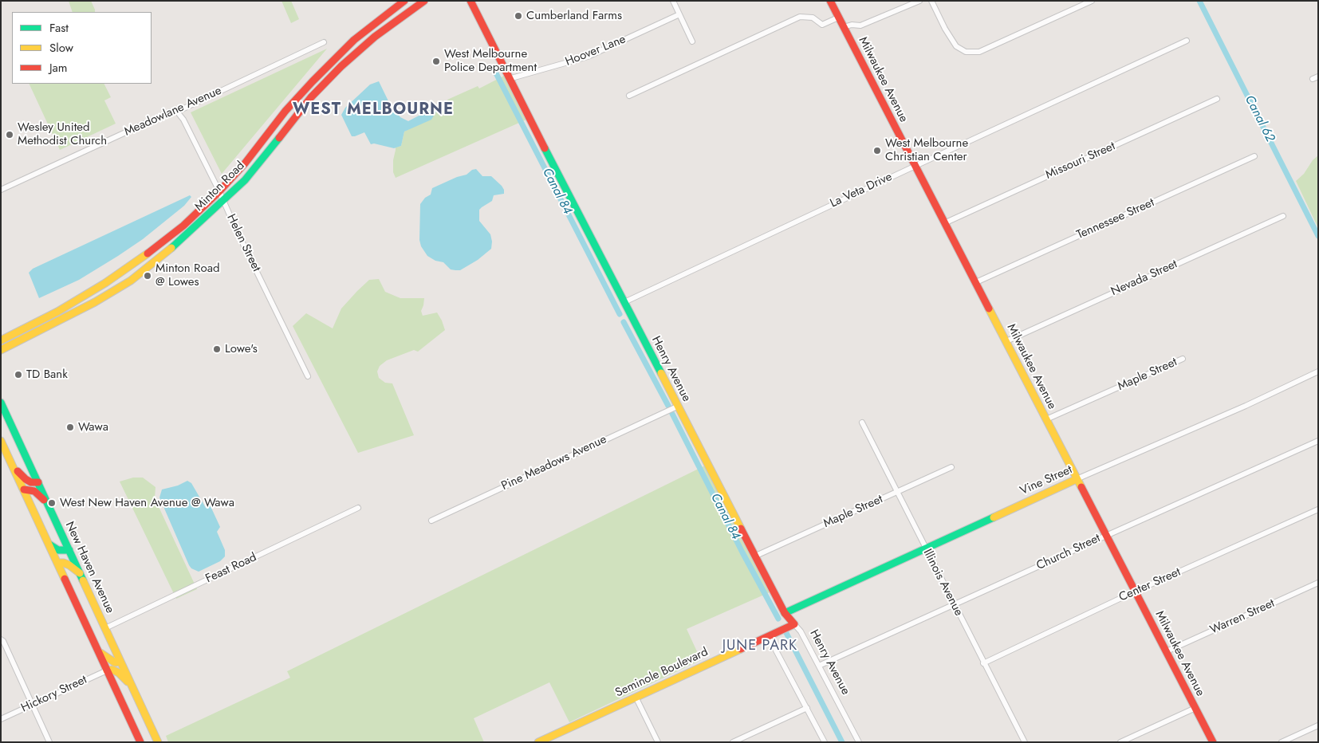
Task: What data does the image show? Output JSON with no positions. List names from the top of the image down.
{
  "streets": {
    "street": [
      "Hoover Lane",
      "Milwaukee Avenue",
      "Meadowlane Avenue",
      "Missouri Street",
      "Minton Road",
      "La Veta Drive",
      "Tennessee Street",
      "Helen Street",
      "Nevada Street",
      "Henry Avenue",
      "Maple Street",
      "Pine Meadows Avenue",
      "Vine Street",
      "Church Street",
      "New Haven Avenue",
      "Feast Road",
      "Illinois Avenue",
      "Center Street",
      "Warren Street",
      "Seminole Boulevard",
      "Hickory Street"
    ]
  },
  "crossings": [
    ["Hoover Lane", "Henry Avenue"],
    ["Milwaukee Avenue", "Missouri Street"],
    ["Milwaukee Avenue", "La Veta Drive"],
    ["Milwaukee Avenue", "Tennessee Street"],
    ["Milwaukee Avenue", "Nevada Street"],
    ["Milwaukee Avenue", "Maple Street"],
    ["Milwaukee Avenue", "Vine Street"],
    ["Milwaukee Avenue", "Church Street"],
    ["Milwaukee Avenue", "Center Street"],
    ["Milwaukee Avenue", "Warren Street"],
    ["Meadowlane Avenue", "Helen Street"],
    ["Minton Road", "Helen Street"],
    ["La Veta Drive", "Henry Avenue"],
    ["Henry Avenue", "Maple Street"],
    ["Henry Avenue", "Pine Meadows Avenue"],
    ["Henry Avenue", "Vine Street"],
    ["Henry Avenue", "Church Street"],
    ["Henry Avenue", "Seminole Boulevard"],
    ["Maple Street", "Illinois Avenue"],
    ["Vine Street", "Illinois Avenue"],
    ["Church Street", "Illinois Avenue"],
    ["New Haven Avenue", "Feast Road"],
    ["Illinois Avenue", "Center Street"]
  ],
  "districts": ["WEST MELBOURNE", "JUNE PARK"],
  "water": ["Canal 62", "Canal 84"],
  "places": [
    "Cumberland Farms",
    "West Melbourne Police Department",
    "Wesley United Methodist Church",
    "West Melbourne Christian Center",
    "Minton Road @ Lowes",
    "Lowe's",
    "TD Bank",
    "Wawa",
    "West New Haven Avenue @ Wawa"
  ],
  "legend": ["Fast", "Slow", "Jam"]
}
